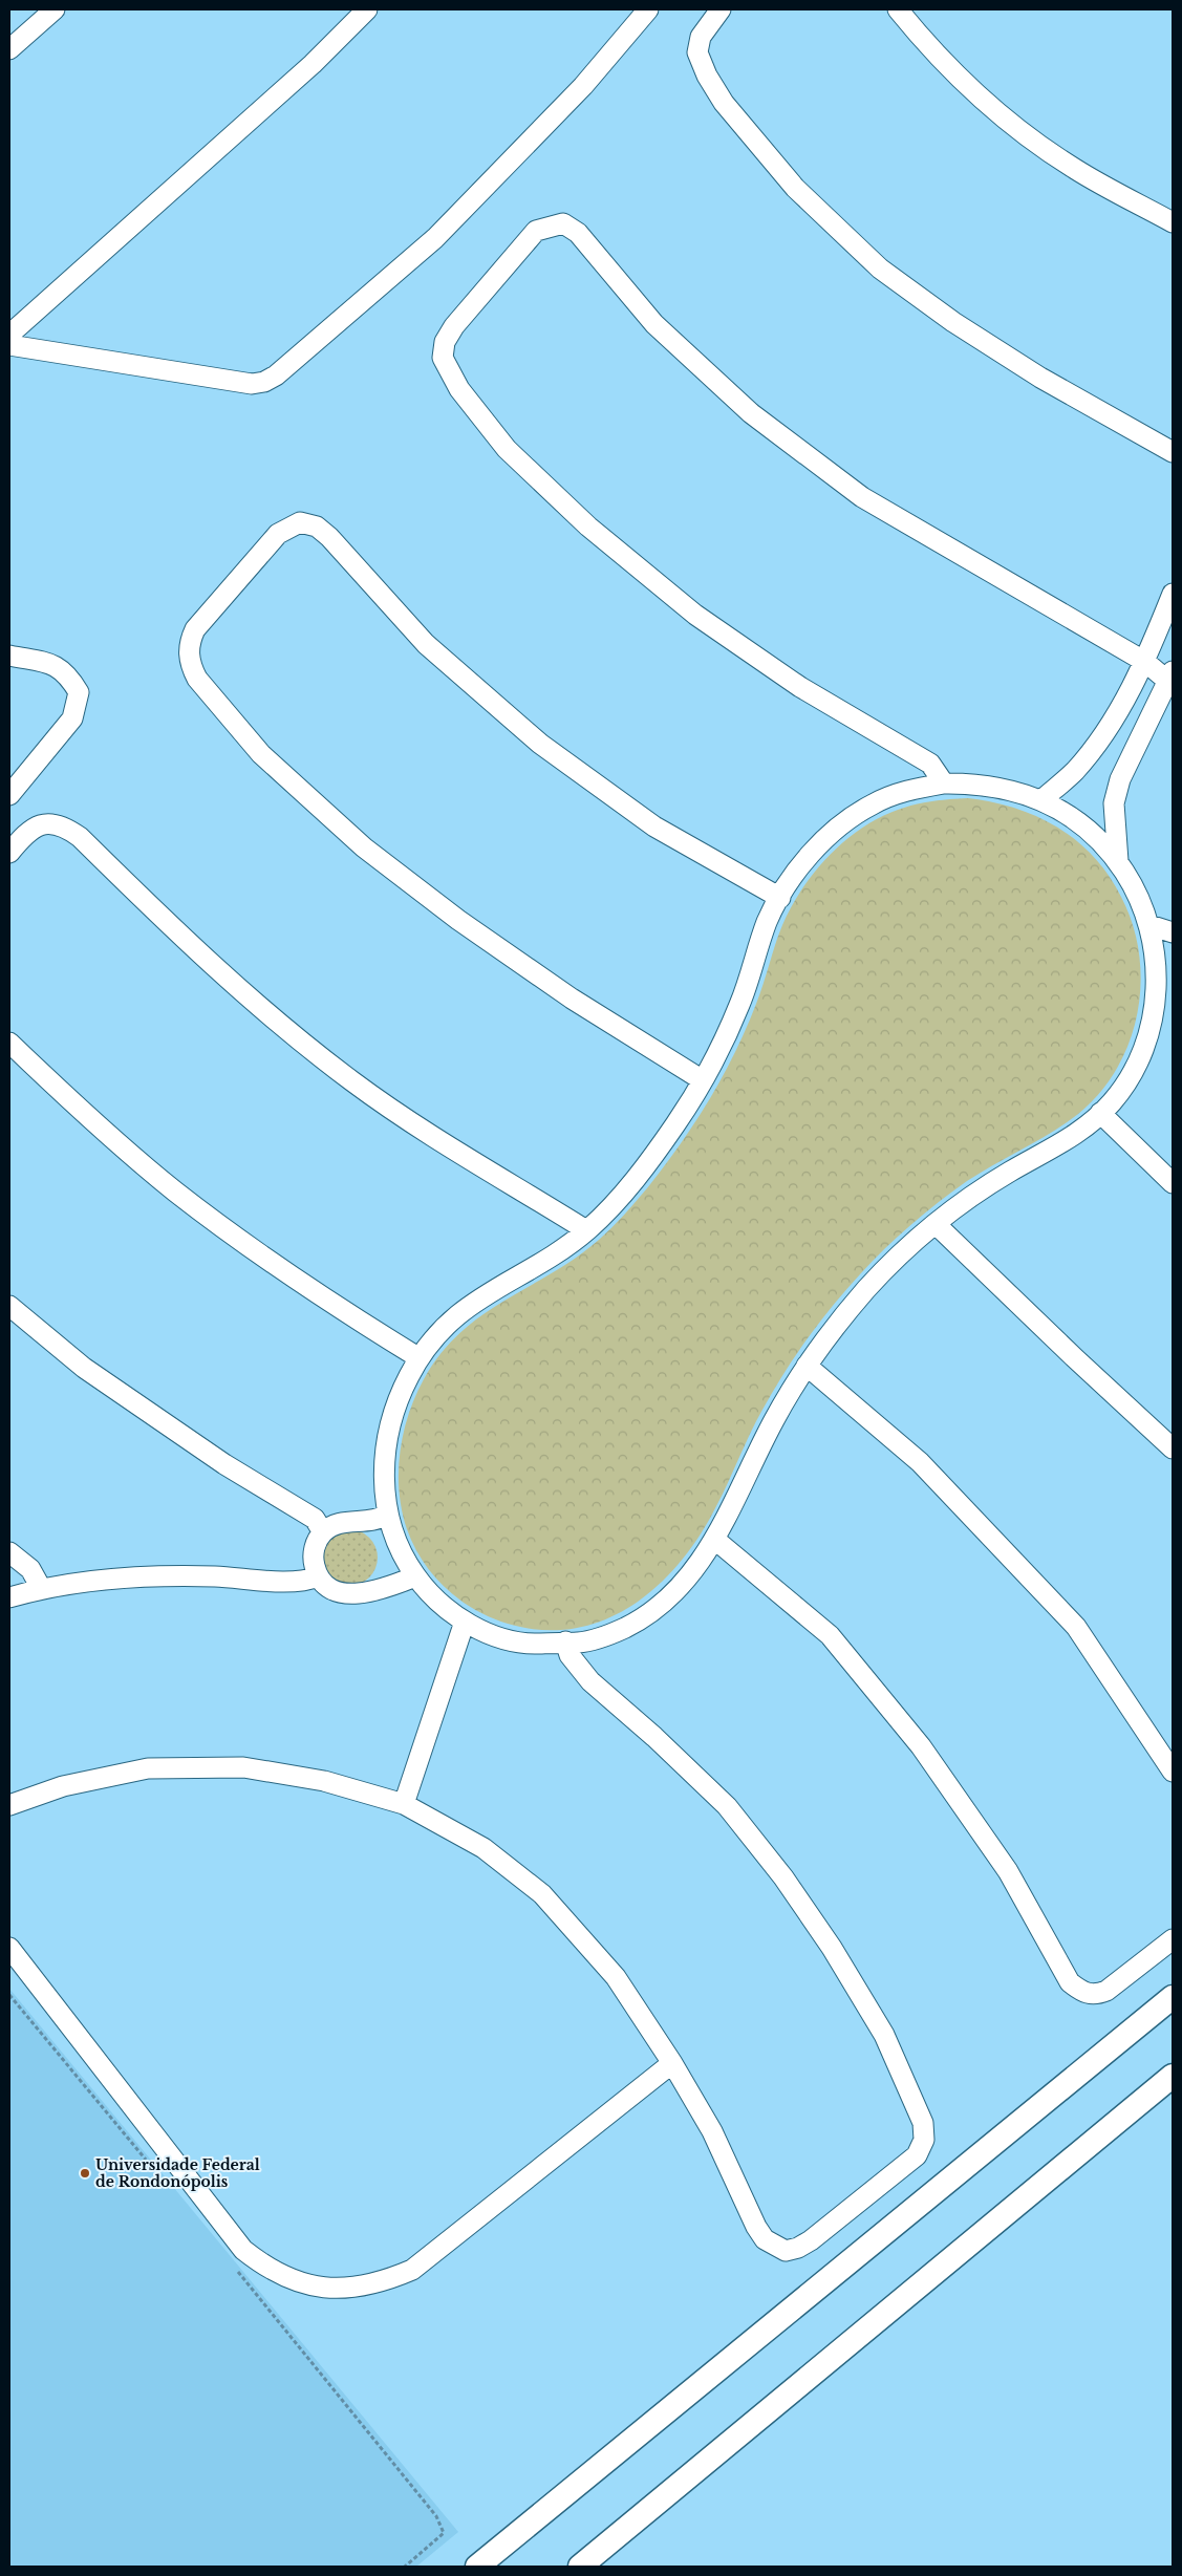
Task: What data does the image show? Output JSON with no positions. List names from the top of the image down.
{
  "places": ["Universidade Federal de Rondonópolis"]
}
